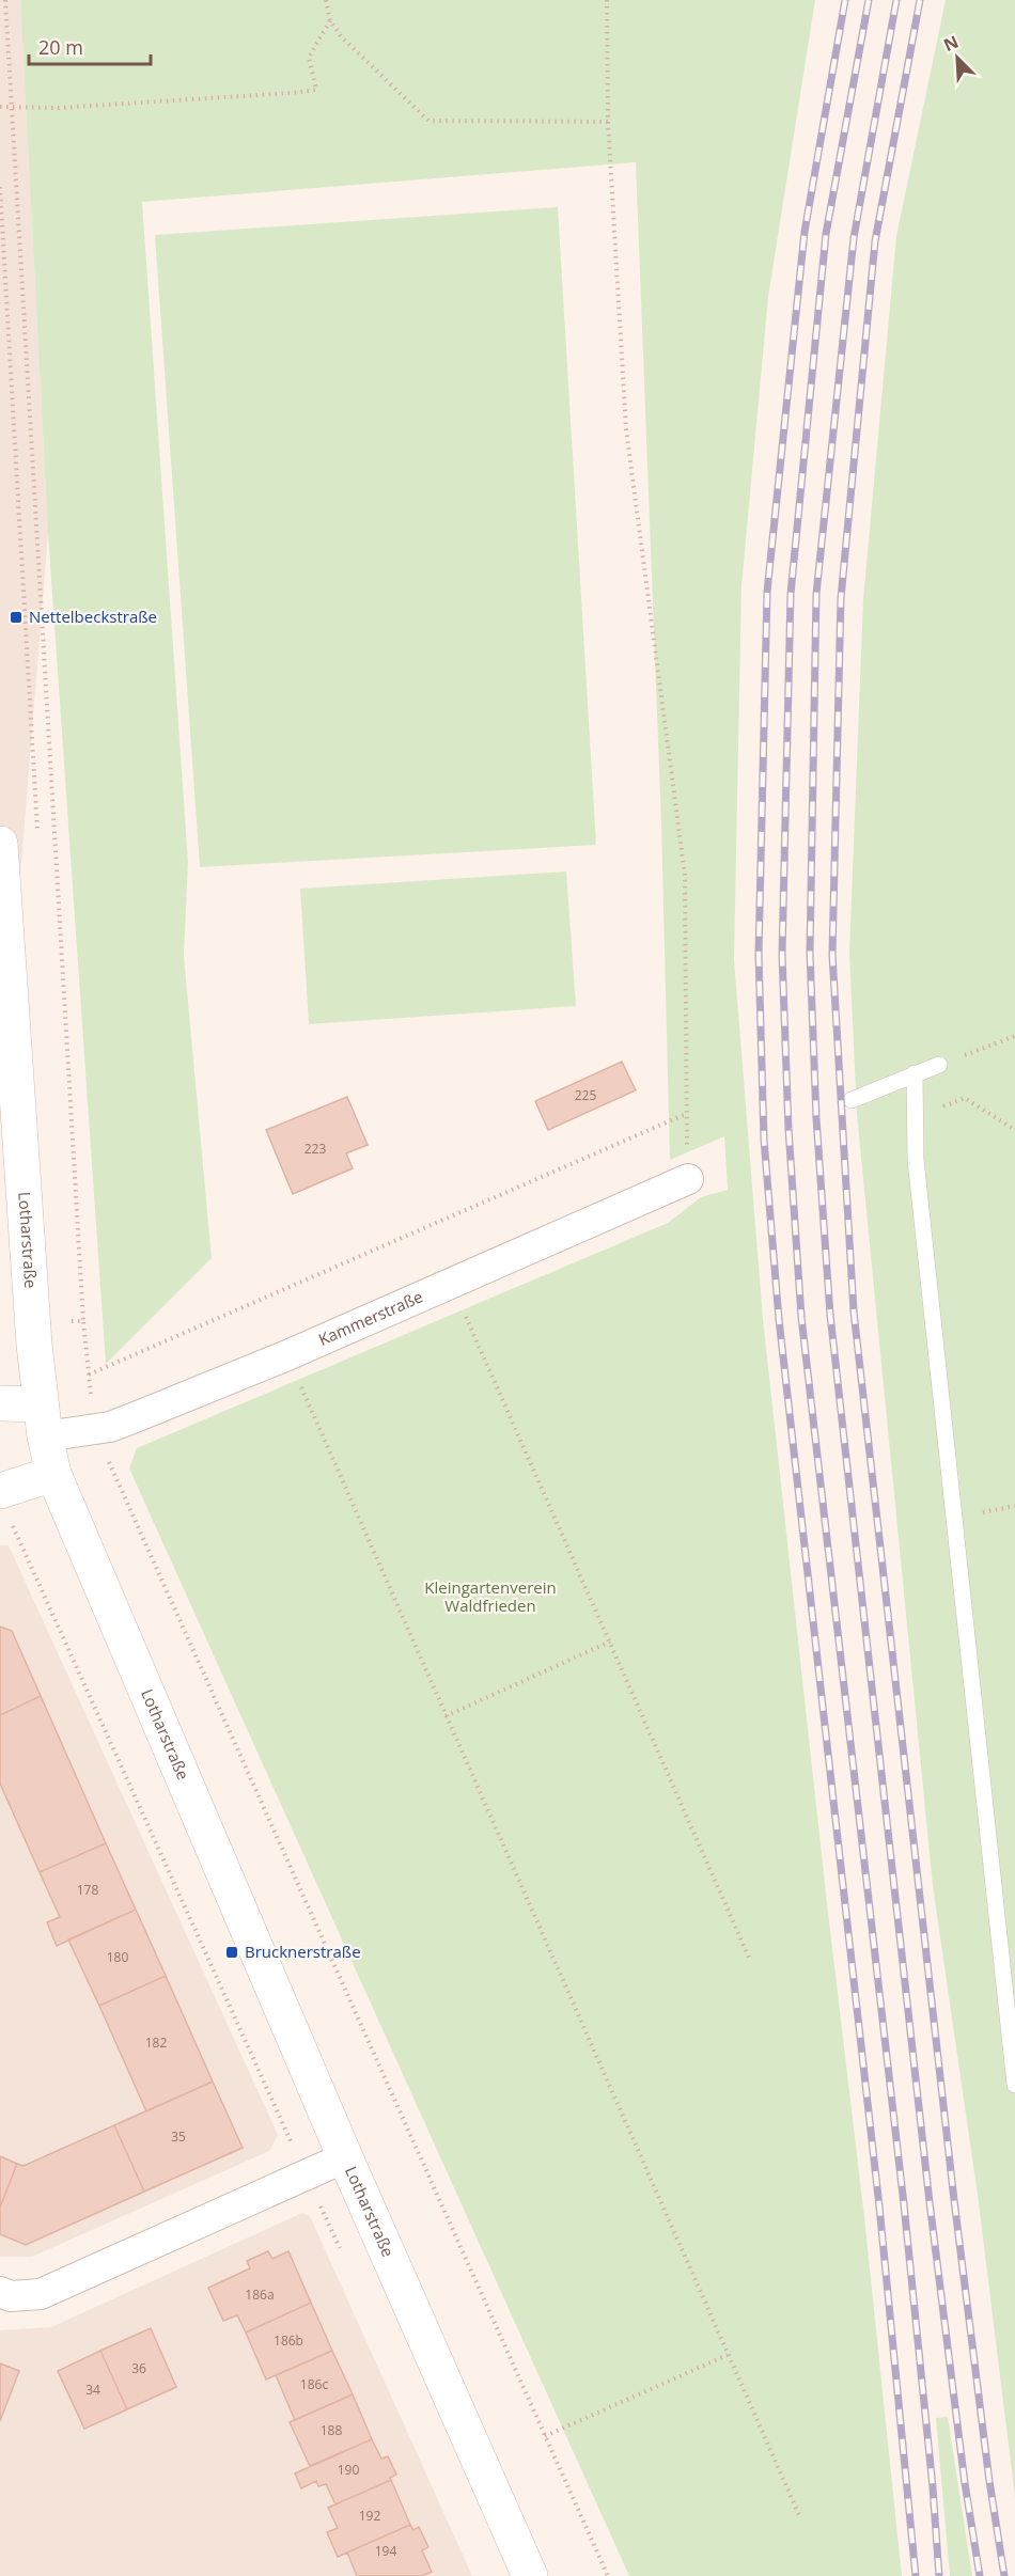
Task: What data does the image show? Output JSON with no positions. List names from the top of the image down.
{
  "streets": {
    "street": ["Lotharstraße", "Kammerstraße"]
  },
  "crossings": [
    ["Lotharstraße", "Kammerstraße"]
  ],
  "parks": ["Kleingartenverein Waldfrieden"],
  "places": {
    "transit": ["Nettelbeckstraße", "Brucknerstraße"]
  },
  "house_numbers": [
    "225",
    "223",
    "178",
    "180",
    "182",
    "35",
    "186a",
    "186b",
    "36",
    "186c",
    "34",
    "188",
    "190",
    "192",
    "194"
  ],
  "scale_bar": "20 m",
  "north": "top left"
}
